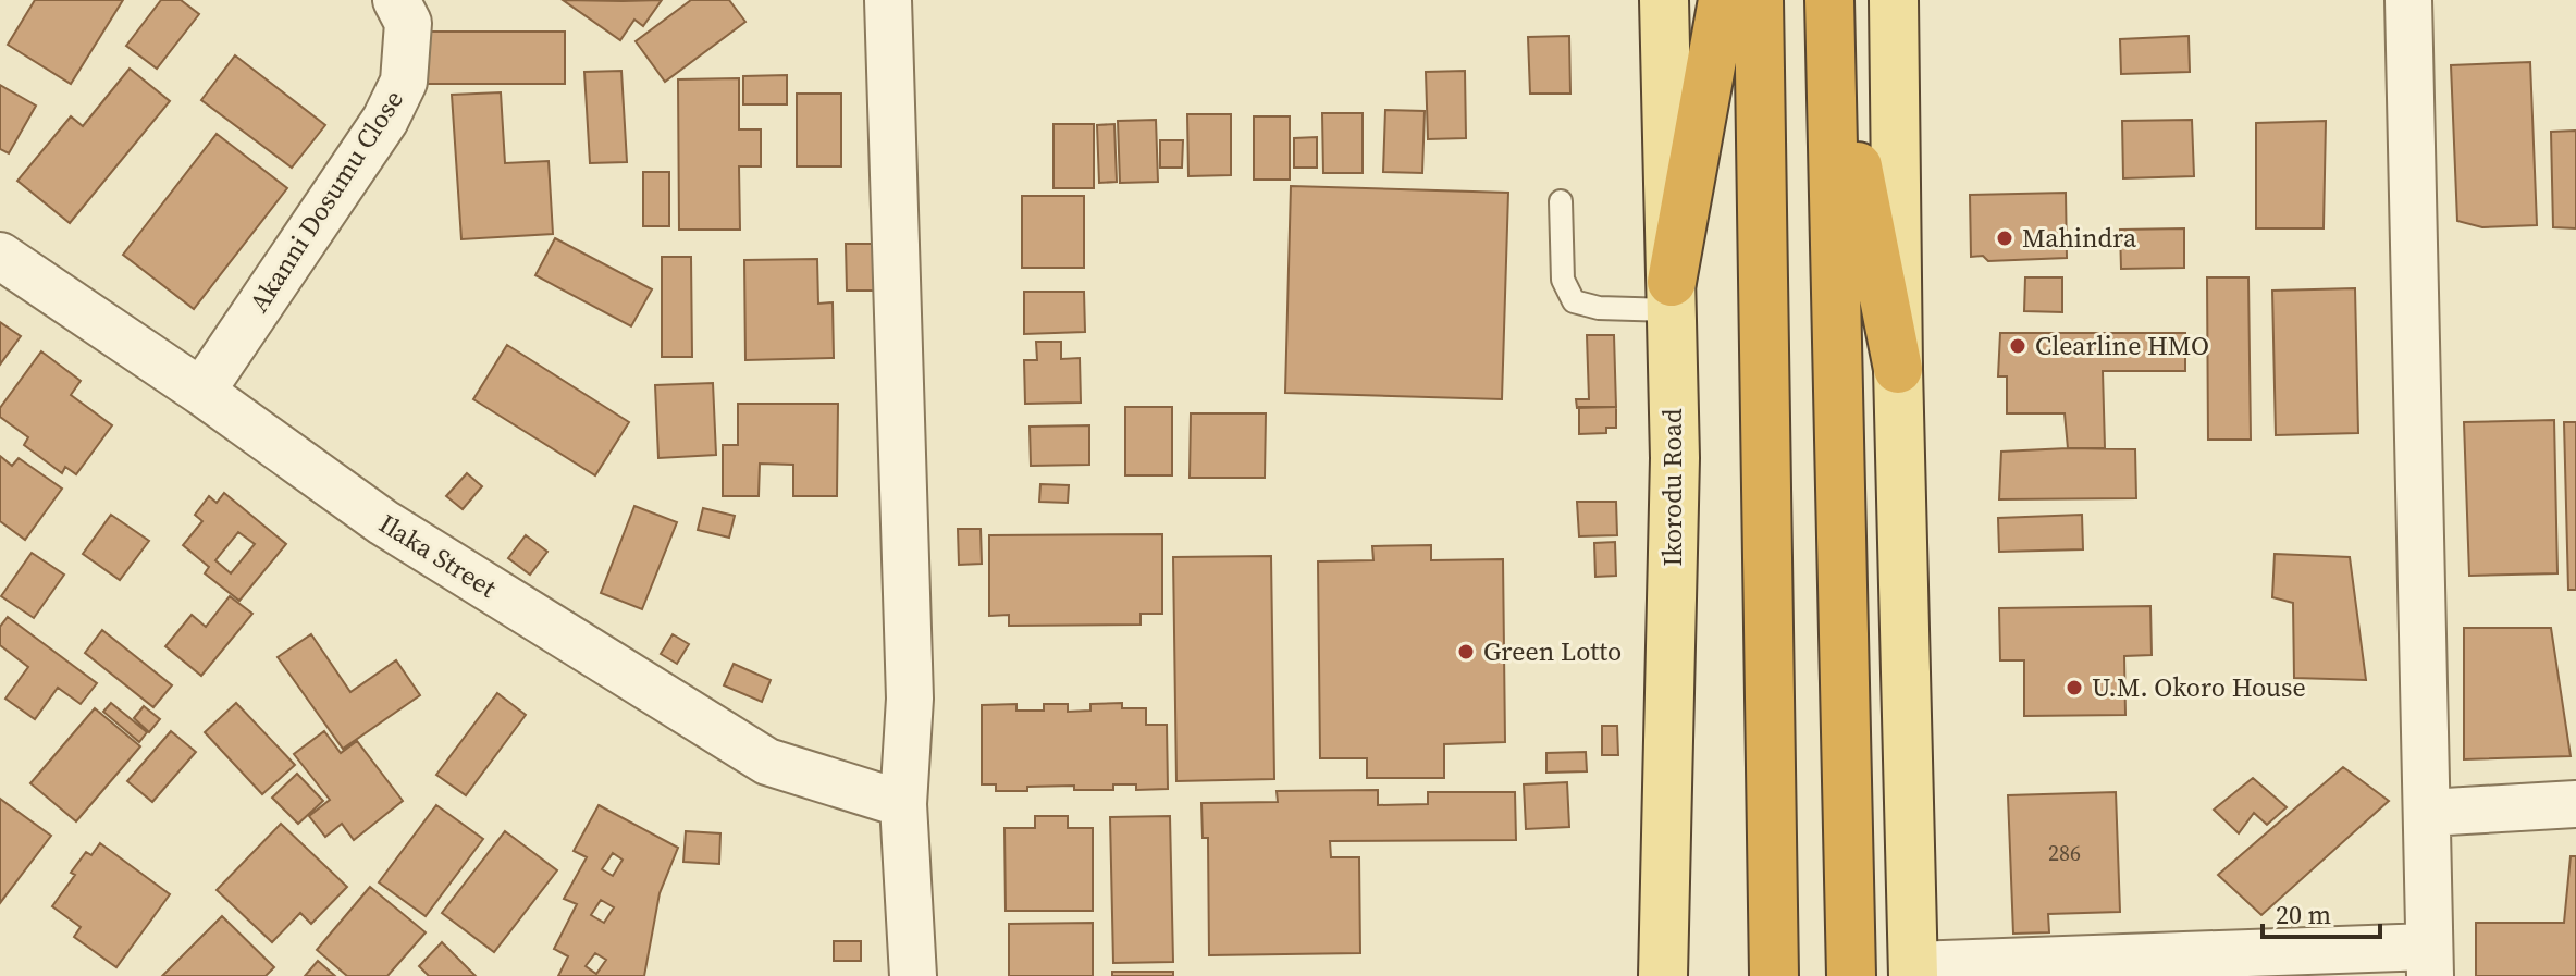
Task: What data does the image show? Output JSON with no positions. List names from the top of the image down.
{
  "streets": {
    "main road": ["Ikorodu Road"],
    "street": ["Akanni Dosumu Close", "Ilaka Street"]
  },
  "crossings": [
    ["Akanni Dosumu Close", "Ilaka Street"]
  ],
  "places": [
    "Mahindra",
    "Clearline HMO",
    "Green Lotto",
    "U.M. Okoro House"
  ],
  "house_numbers": ["286"],
  "scale_bar": "20 m"
}
